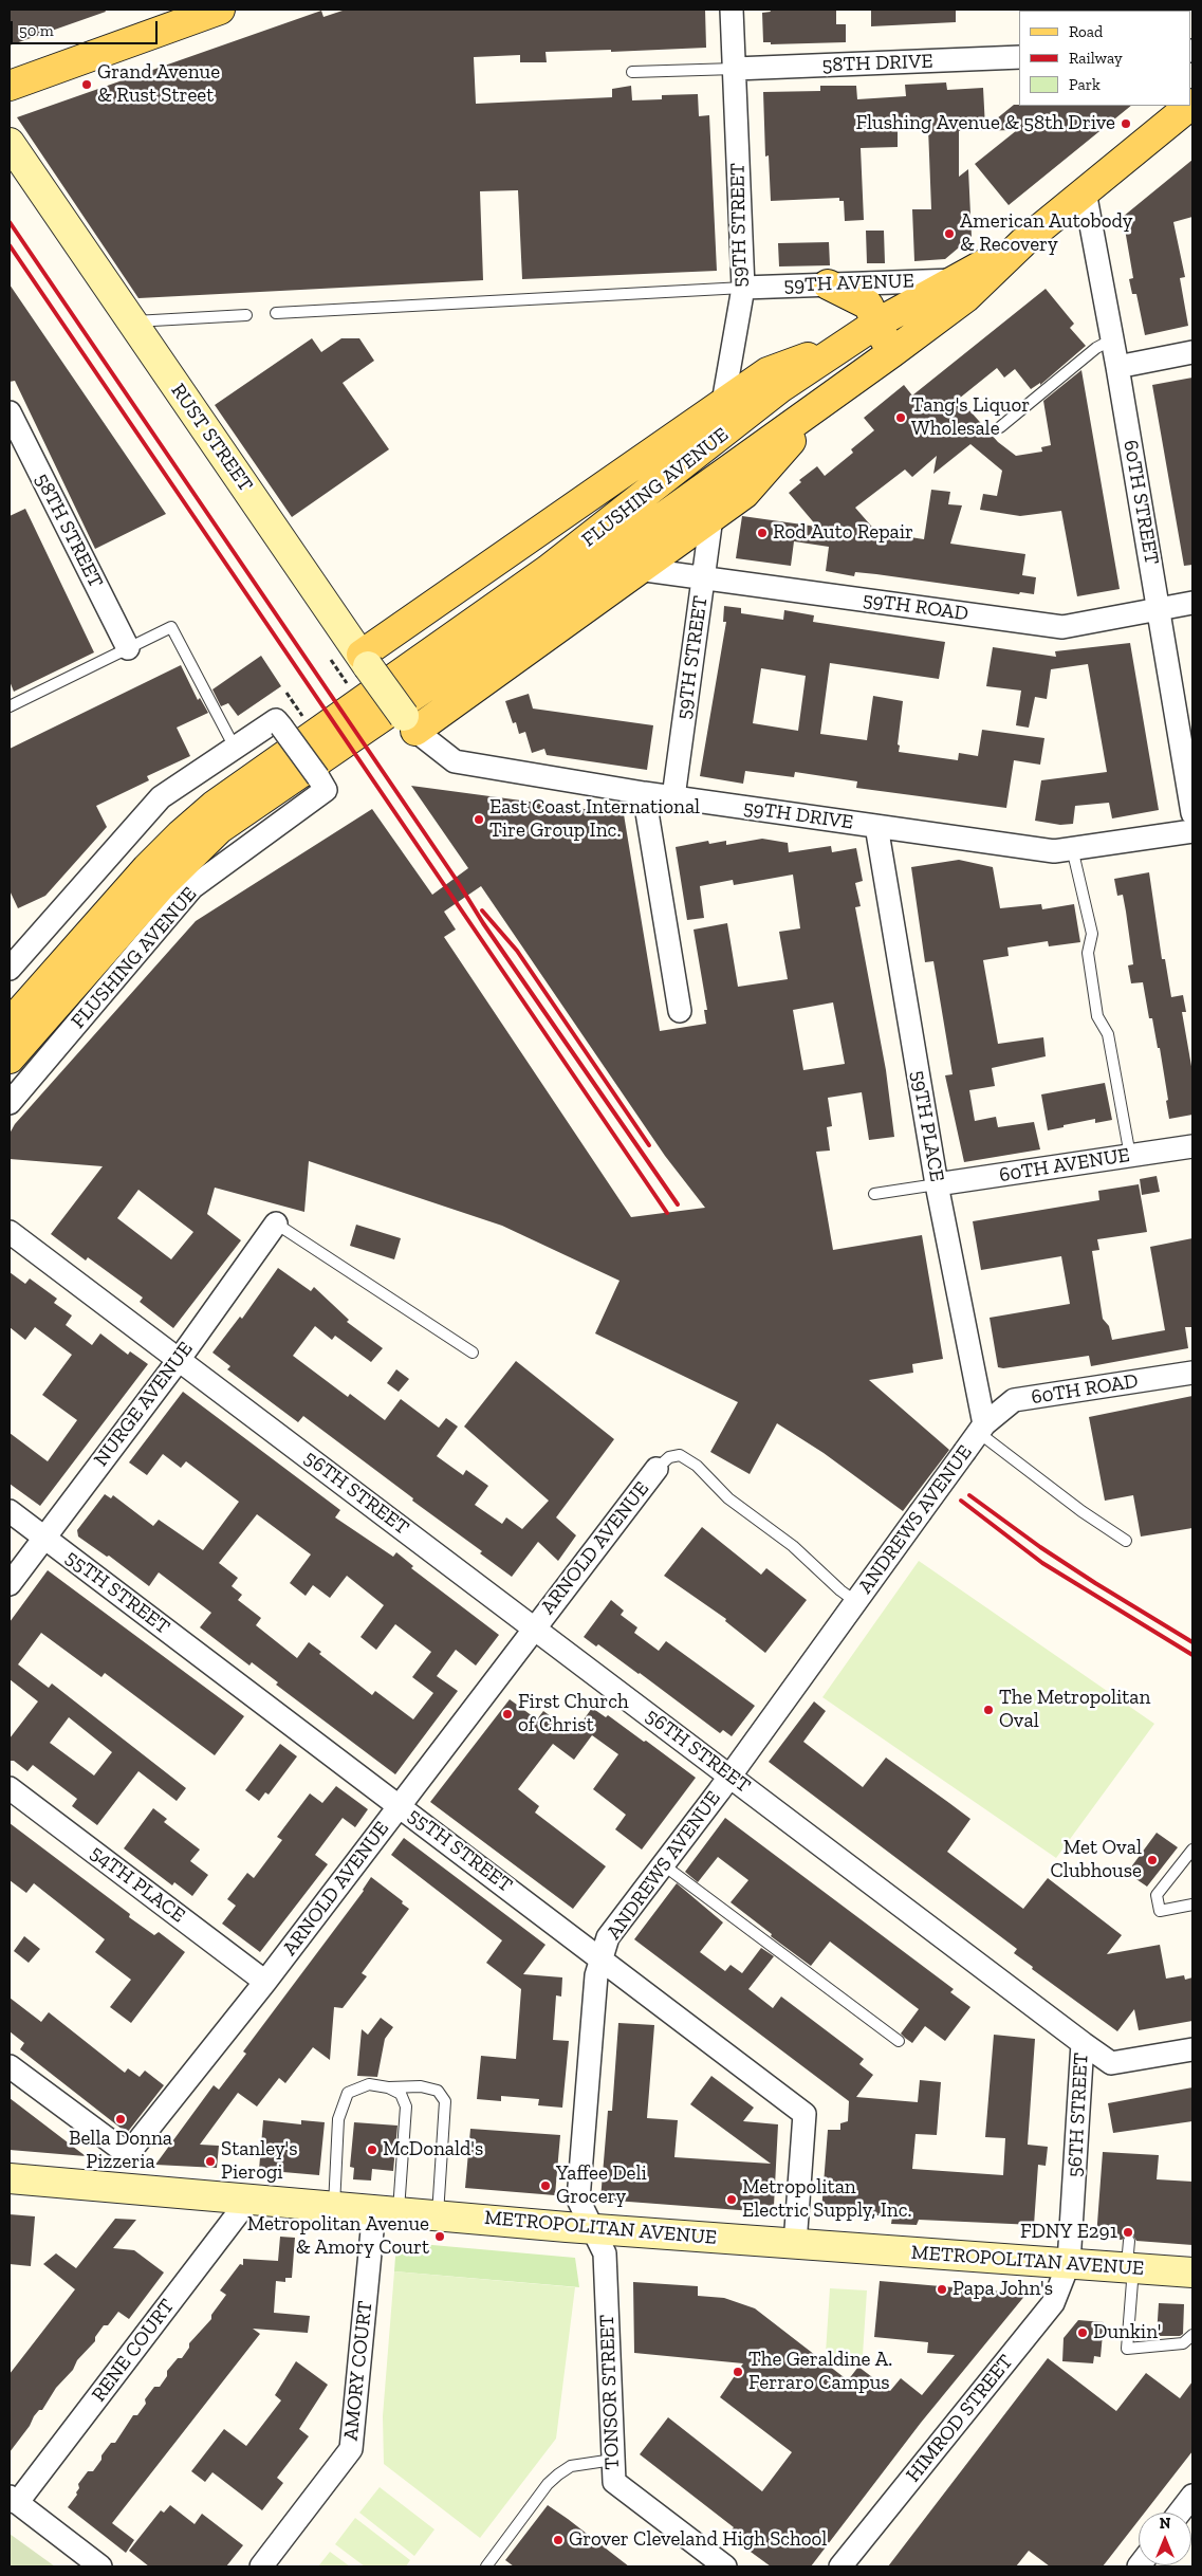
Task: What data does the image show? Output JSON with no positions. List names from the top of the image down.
{
  "streets": {
    "main road": ["RUST STREET", "FLUSHING AVENUE", "METROPOLITAN AVENUE"],
    "street": [
      "58TH DRIVE",
      "59TH STREET",
      "59TH AVENUE",
      "60TH STREET",
      "58TH STREET",
      "59TH ROAD",
      "59TH DRIVE",
      "59TH PLACE",
      "60TH AVENUE",
      "60TH ROAD",
      "NURGE AVENUE",
      "56TH STREET",
      "ANDREWS AVENUE",
      "ARNOLD AVENUE",
      "55TH STREET",
      "54TH PLACE",
      "RENE COURT",
      "AMORY COURT",
      "TONSOR STREET",
      "HIMROD STREET"
    ]
  },
  "crossings": [
    ["58TH DRIVE", "59TH STREET"],
    ["59TH STREET", "59TH AVENUE"],
    ["59TH STREET", "FLUSHING AVENUE"],
    ["59TH STREET", "59TH ROAD"],
    ["59TH STREET", "59TH DRIVE"],
    ["59TH AVENUE", "FLUSHING AVENUE"],
    ["RUST STREET", "59TH DRIVE"],
    ["FLUSHING AVENUE", "60TH STREET"],
    ["60TH STREET", "59TH ROAD"],
    ["59TH DRIVE", "59TH PLACE"],
    ["59TH PLACE", "60TH AVENUE"],
    ["59TH PLACE", "60TH ROAD"],
    ["59TH PLACE", "ANDREWS AVENUE"],
    ["60TH ROAD", "ANDREWS AVENUE"],
    ["NURGE AVENUE", "56TH STREET"],
    ["NURGE AVENUE", "55TH STREET"],
    ["56TH STREET", "ANDREWS AVENUE"],
    ["56TH STREET", "ARNOLD AVENUE"],
    ["56TH STREET", "METROPOLITAN AVENUE"],
    ["56TH STREET", "HIMROD STREET"],
    ["ANDREWS AVENUE", "55TH STREET"],
    ["ANDREWS AVENUE", "METROPOLITAN AVENUE"],
    ["ANDREWS AVENUE", "TONSOR STREET"],
    ["ARNOLD AVENUE", "55TH STREET"],
    ["ARNOLD AVENUE", "54TH PLACE"],
    ["55TH STREET", "METROPOLITAN AVENUE"],
    ["METROPOLITAN AVENUE", "RENE COURT"],
    ["METROPOLITAN AVENUE", "AMORY COURT"],
    ["METROPOLITAN AVENUE", "TONSOR STREET"],
    ["METROPOLITAN AVENUE", "HIMROD STREET"]
  ],
  "places": [
    "Grand Avenue & Rust Street",
    "Flushing Avenue & 58th Drive",
    "American Autobody & Recovery",
    "Tang's Liquor Wholesale",
    "Rod Auto Repair",
    "East Coast International Tire Group Inc.",
    "The Metropolitan Oval",
    "First Church of Christ",
    "Met Oval Clubhouse",
    "Bella Donna Pizzeria",
    "McDonald's",
    "Stanley's Pierogi",
    "Yaffee Deli Grocery",
    "Metropolitan Electric Supply, Inc.",
    "FDNY E291",
    "Metropolitan Avenue & Amory Court",
    "Papa John's",
    "Dunkin'",
    "The Geraldine A. Ferraro Campus",
    "Grover Cleveland High School"
  ],
  "legend": ["Road", "Railway", "Park"],
  "scale_bar": "50 m",
  "north": "top"
}
